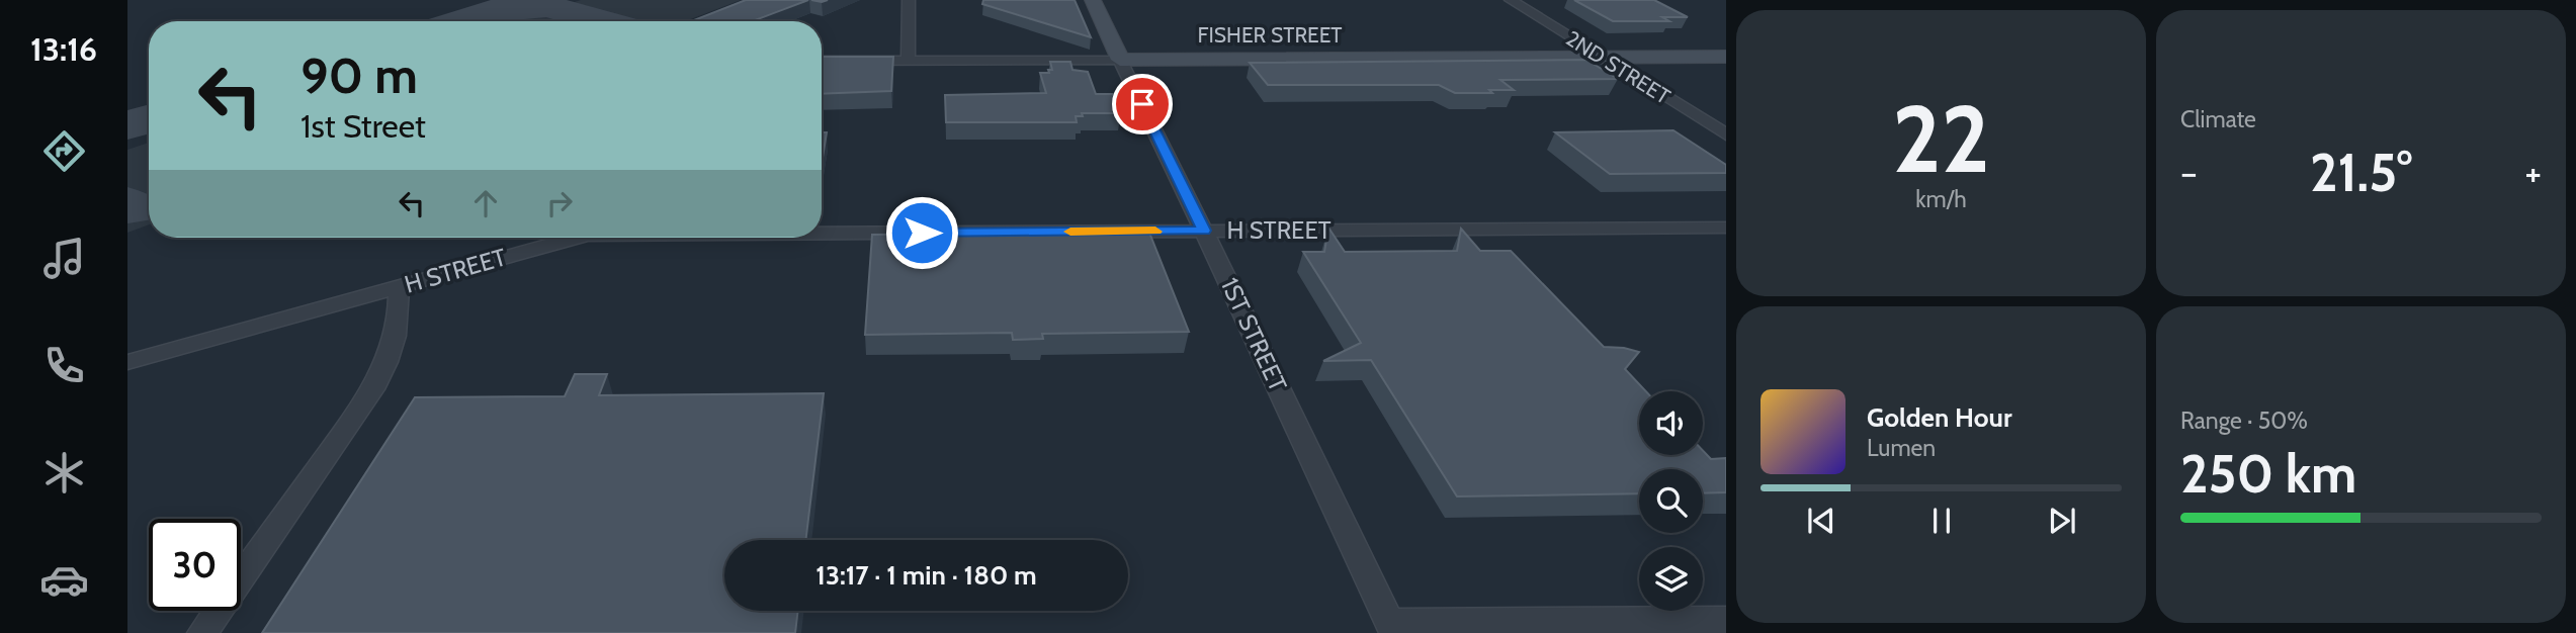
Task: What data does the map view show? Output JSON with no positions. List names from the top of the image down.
{
  "streets": {
    "street": [
      "FISHER STREET",
      "2ND STREET",
      "H STREET",
      "1ST STREET"
    ]
  },
  "crossings": [
    ["FISHER STREET", "2ND STREET"],
    ["FISHER STREET", "1ST STREET"],
    ["H STREET", "1ST STREET"]
  ],
  "page": {
    "tabs": "13:16",
    "tile": [
      ["22", "km/h"],
      "Climate",
      ["Range · 50%", "250 km"]
    ],
    "turn": ["90 m", "1st Street"],
    "heat": ["−", "21.5°", "+"],
    "song": ["Golden Hour", "Lumen"],
    "limit": "30",
    "trip": "13:17 · 1 min · 180 m"
  }
}
